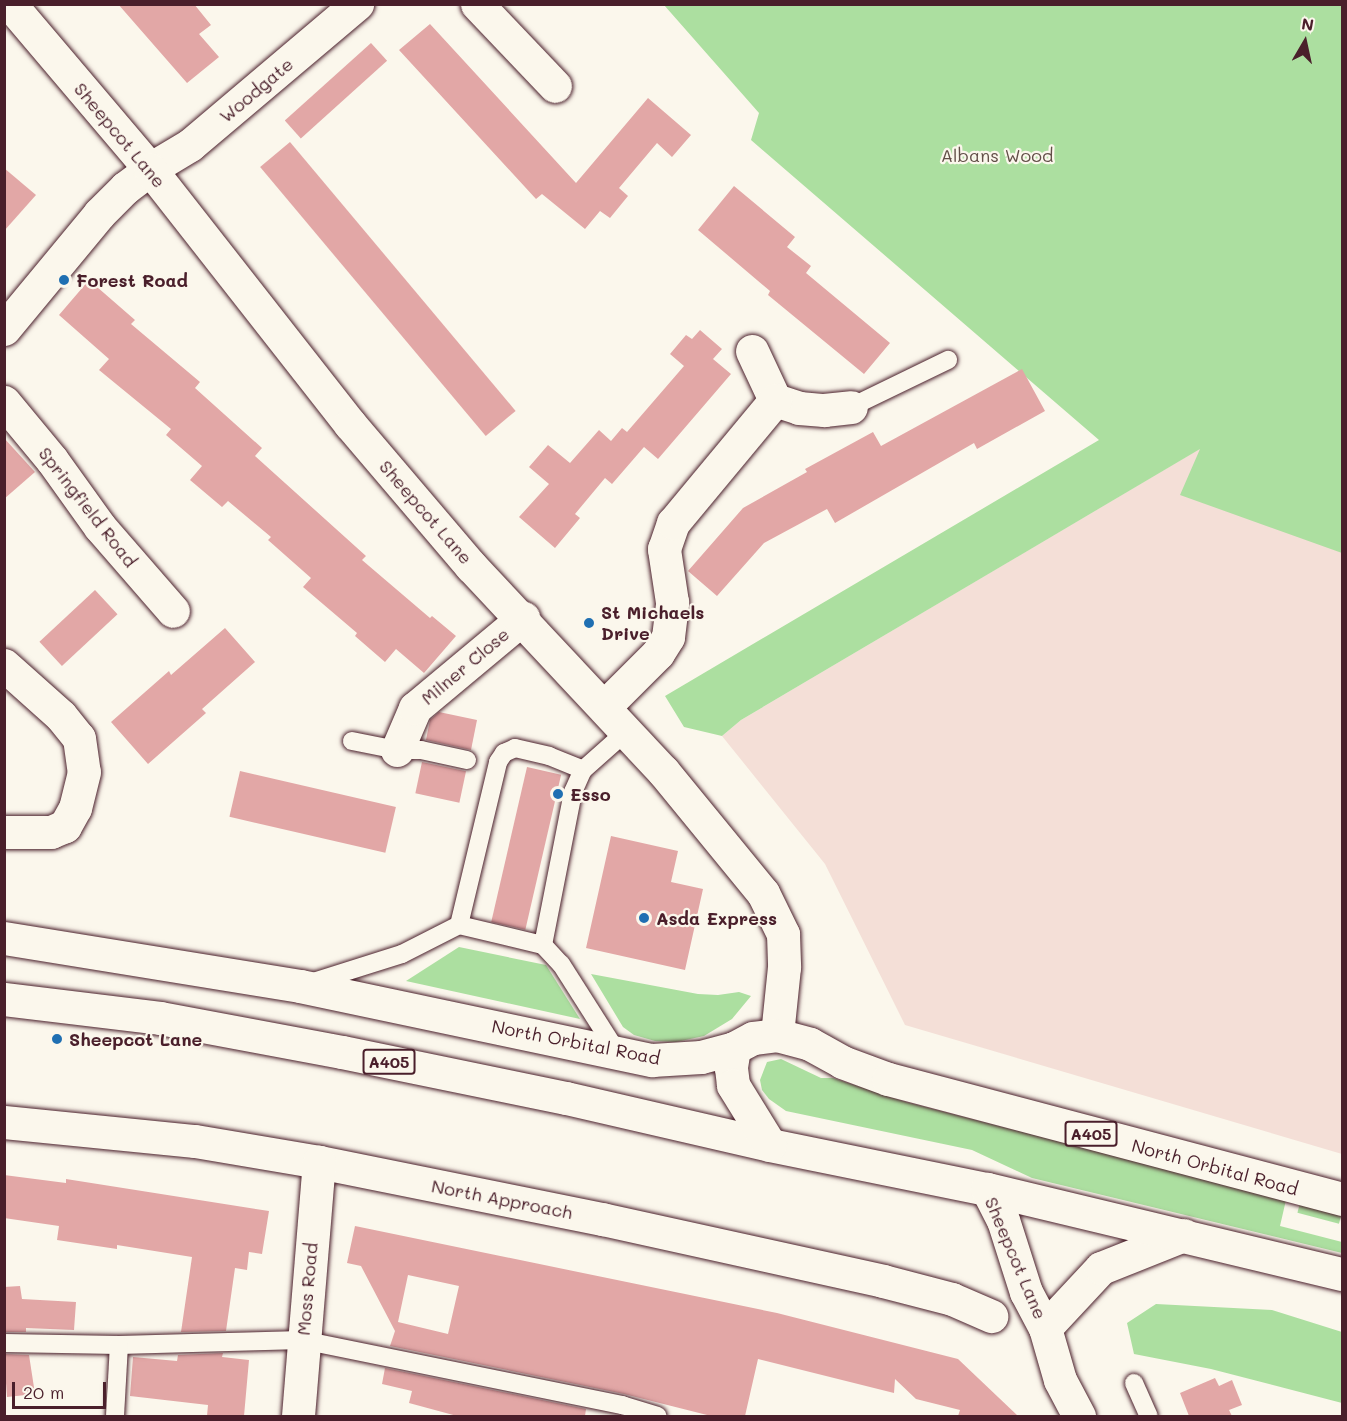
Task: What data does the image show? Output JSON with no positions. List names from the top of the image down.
{
  "streets": {
    "main road": [
      "Woodgate",
      "Sheepcot Lane",
      "Springfield Road",
      "Milner Close",
      "North Orbital Road",
      "A405",
      "North Approach",
      "Moss Road"
    ]
  },
  "crossings": [
    ["Woodgate", "Sheepcot Lane"],
    ["Sheepcot Lane", "Milner Close"],
    ["Sheepcot Lane", "North Orbital Road"],
    ["Sheepcot Lane", "A405"],
    ["North Approach", "Moss Road"]
  ],
  "parks": ["Albans Wood"],
  "places": [
    "Forest Road",
    "St Michaels Drive",
    "Esso",
    "Asda Express",
    "Sheepcot Lane"
  ],
  "scale_bar": "20 m",
  "north": "top"
}
